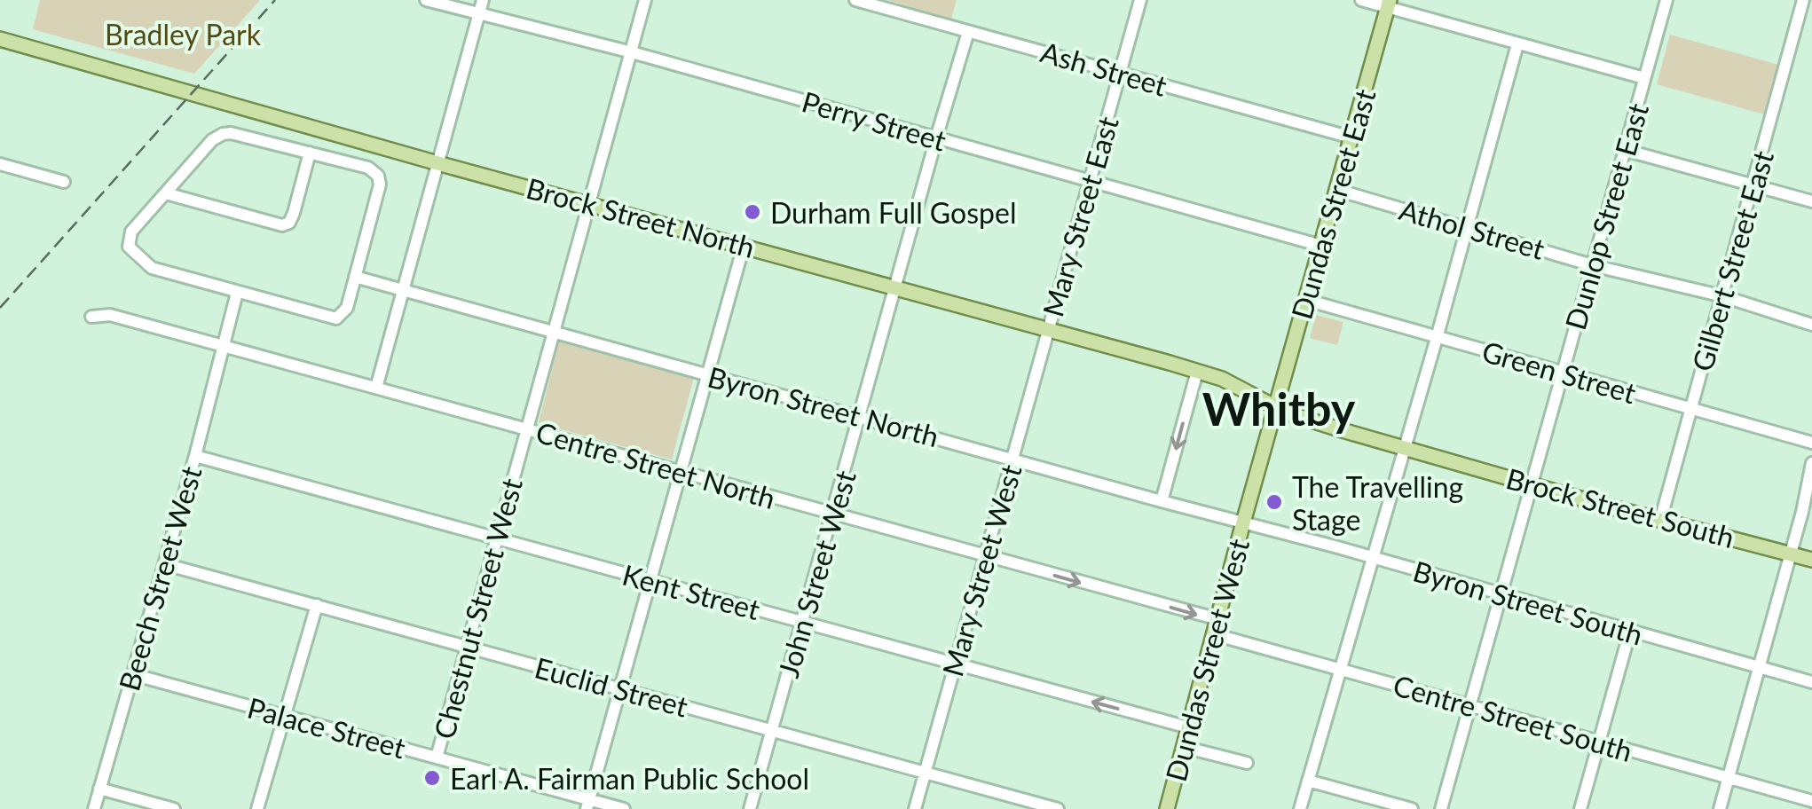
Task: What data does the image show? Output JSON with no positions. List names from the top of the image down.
{
  "streets": {
    "main road": [
      "Dundas Street East",
      "Brock Street North",
      "Brock Street South",
      "Dundas Street West"
    ],
    "street": [
      "Ash Street",
      "Perry Street",
      "Mary Street East",
      "Dunlop Street East",
      "Athol Street",
      "Gilbert Street East",
      "Green Street",
      "Byron Street North",
      "Centre Street North",
      "Mary Street West",
      "John Street West",
      "Beech Street West",
      "Kent Street",
      "Byron Street South",
      "Chestnut Street West",
      "Euclid Street",
      "Centre Street South",
      "Palace Street"
    ]
  },
  "crossings": [
    ["Ash Street", "Dundas Street East"],
    ["Ash Street", "Mary Street East"],
    ["Ash Street", "John Street West"],
    ["Perry Street", "Dundas Street East"],
    ["Perry Street", "Mary Street East"],
    ["Perry Street", "John Street West"],
    ["Perry Street", "Chestnut Street West"],
    ["Dundas Street East", "Brock Street North"],
    ["Dundas Street East", "Athol Street"],
    ["Dundas Street East", "Green Street"],
    ["Dundas Street East", "Brock Street South"],
    ["Dundas Street East", "Dundas Street West"],
    ["Mary Street East", "Brock Street North"],
    ["Mary Street East", "Mary Street West"],
    ["Dunlop Street East", "Athol Street"],
    ["Dunlop Street East", "Green Street"],
    ["Dunlop Street East", "Brock Street South"],
    ["Dunlop Street East", "Byron Street South"],
    ["Dunlop Street East", "Centre Street South"],
    ["Brock Street North", "Brock Street South"],
    ["Brock Street North", "Mary Street West"],
    ["Brock Street North", "John Street West"],
    ["Brock Street North", "Chestnut Street West"],
    ["Brock Street North", "Dundas Street West"],
    ["Athol Street", "Gilbert Street East"],
    ["Gilbert Street East", "Green Street"],
    ["Gilbert Street East", "Brock Street South"],
    ["Byron Street North", "Mary Street West"],
    ["Byron Street North", "John Street West"],
    ["Byron Street North", "Byron Street South"],
    ["Byron Street North", "Chestnut Street West"],
    ["Byron Street North", "Dundas Street West"],
    ["Centre Street North", "Mary Street West"],
    ["Centre Street North", "John Street West"],
    ["Centre Street North", "Beech Street West"],
    ["Centre Street North", "Chestnut Street West"],
    ["Centre Street North", "Dundas Street West"],
    ["Brock Street South", "Dundas Street West"],
    ["Mary Street West", "Kent Street"],
    ["Mary Street West", "Euclid Street"],
    ["John Street West", "Kent Street"],
    ["John Street West", "Euclid Street"],
    ["Beech Street West", "Kent Street"],
    ["Beech Street West", "Euclid Street"],
    ["Beech Street West", "Palace Street"],
    ["Kent Street", "Chestnut Street West"],
    ["Kent Street", "Dundas Street West"],
    ["Byron Street South", "Dundas Street West"],
    ["Chestnut Street West", "Euclid Street"],
    ["Chestnut Street West", "Palace Street"],
    ["Dundas Street West", "Centre Street South"]
  ],
  "districts": ["Whitby"],
  "parks": ["Bradley Park"],
  "places": ["Durham Full Gospel", "The Travelling Stage", "Earl A. Fairman Public School"]
}
